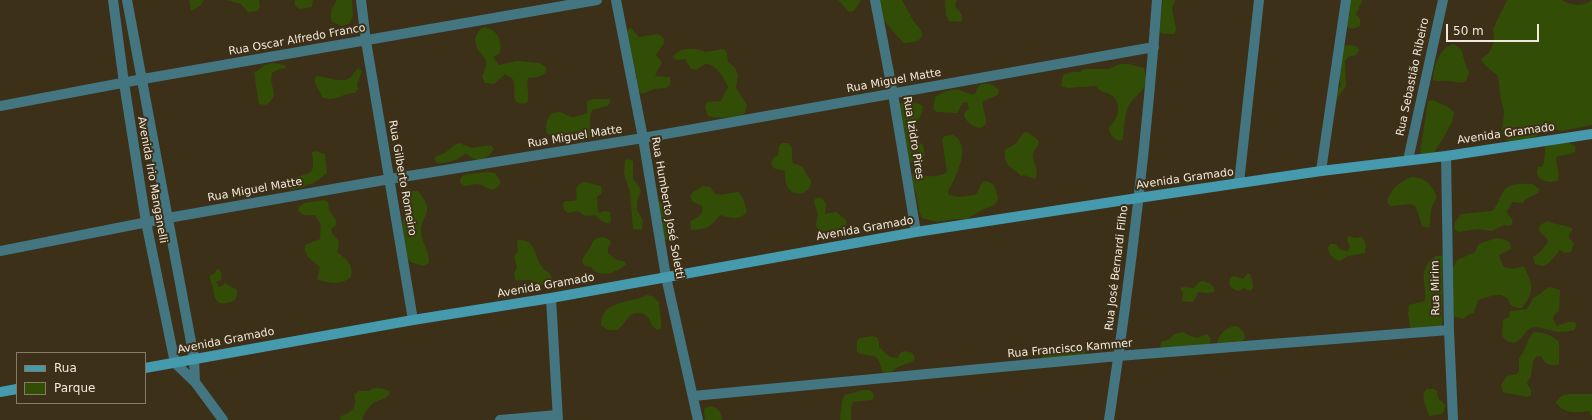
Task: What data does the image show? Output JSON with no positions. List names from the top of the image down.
{
  "streets": {
    "street": [
      "Rua Oscar Alfredo Franco",
      "Rua Sebastião Ribeiro",
      "Rua Miguel Matte",
      "Avenida Gramado",
      "Rua Izidro Pires",
      "Rua Gilberto Romeiro",
      "Avenida Irio Manganelli",
      "Rua Humberto José Soletti",
      "Rua José Bernardi Filho",
      "Rua Mirim",
      "Rua Francisco Kammer"
    ]
  },
  "crossings": [
    ["Rua Oscar Alfredo Franco", "Rua Gilberto Romeiro"],
    ["Rua Oscar Alfredo Franco", "Avenida Irio Manganelli"],
    ["Rua Sebastião Ribeiro", "Avenida Gramado"],
    ["Rua Miguel Matte", "Rua Izidro Pires"],
    ["Rua Miguel Matte", "Rua Gilberto Romeiro"],
    ["Rua Miguel Matte", "Avenida Irio Manganelli"],
    ["Rua Miguel Matte", "Rua Humberto José Soletti"],
    ["Rua Miguel Matte", "Rua José Bernardi Filho"],
    ["Avenida Gramado", "Rua Izidro Pires"],
    ["Avenida Gramado", "Rua Gilberto Romeiro"],
    ["Avenida Gramado", "Avenida Irio Manganelli"],
    ["Avenida Gramado", "Rua Humberto José Soletti"],
    ["Avenida Gramado", "Rua José Bernardi Filho"],
    ["Avenida Gramado", "Rua Mirim"],
    ["Rua Humberto José Soletti", "Rua Francisco Kammer"],
    ["Rua José Bernardi Filho", "Rua Francisco Kammer"],
    ["Rua Mirim", "Rua Francisco Kammer"]
  ],
  "legend": ["Rua", "Parque"],
  "scale_bar": "50 m"
}
